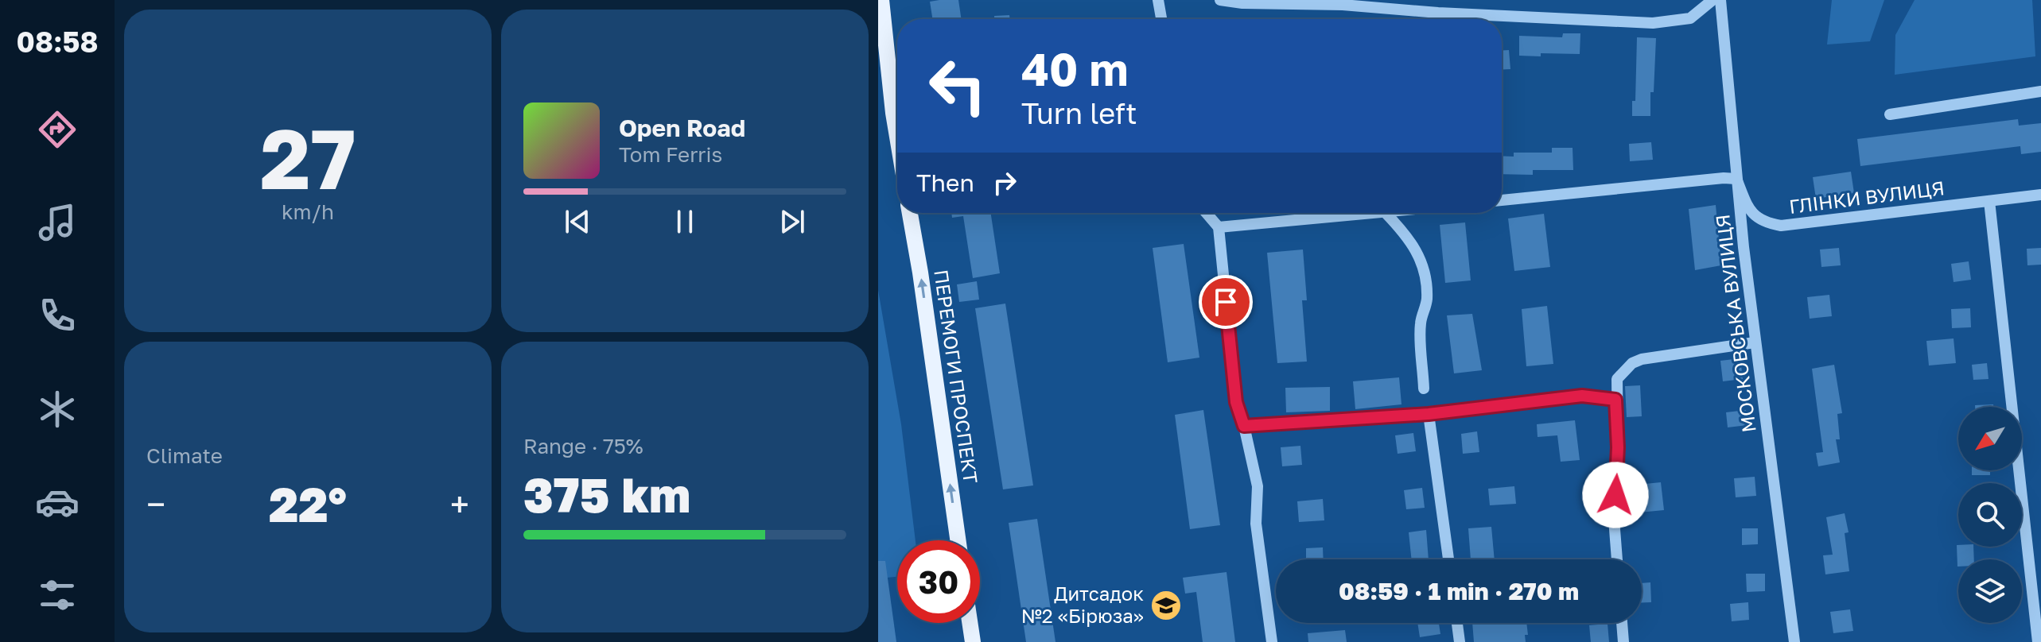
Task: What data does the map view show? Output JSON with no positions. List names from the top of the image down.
{
  "streets": {
    "main road": ["ПЕРЕМОГИ ПРОСПЕКТ"],
    "street": ["ГЛІНКИ ВУЛИЦЯ", "МОСКОВСЬКА ВУЛИЦЯ"]
  },
  "crossings": [
    ["ГЛІНКИ ВУЛИЦЯ", "МОСКОВСЬКА ВУЛИЦЯ"]
  ],
  "one_way": ["ПЕРЕМОГИ ПРОСПЕКТ"],
  "places": {
    "school or university": ["Дитсадок №2 «Бірюза»"]
  },
  "north": "bottom left",
  "page": {
    "tabs": "08:58",
    "tile": [
      ["27", "km/h"],
      "Climate",
      ["Range · 75%", "375 km"]
    ],
    "turn": ["40 m", "Turn left"],
    "song": ["Open Road", "Tom Ferris"],
    "then": "Then",
    "heat": ["−", "22°", "+"],
    "limit": "30",
    "trip": "08:59 · 1 min · 270 m"
  }
}
